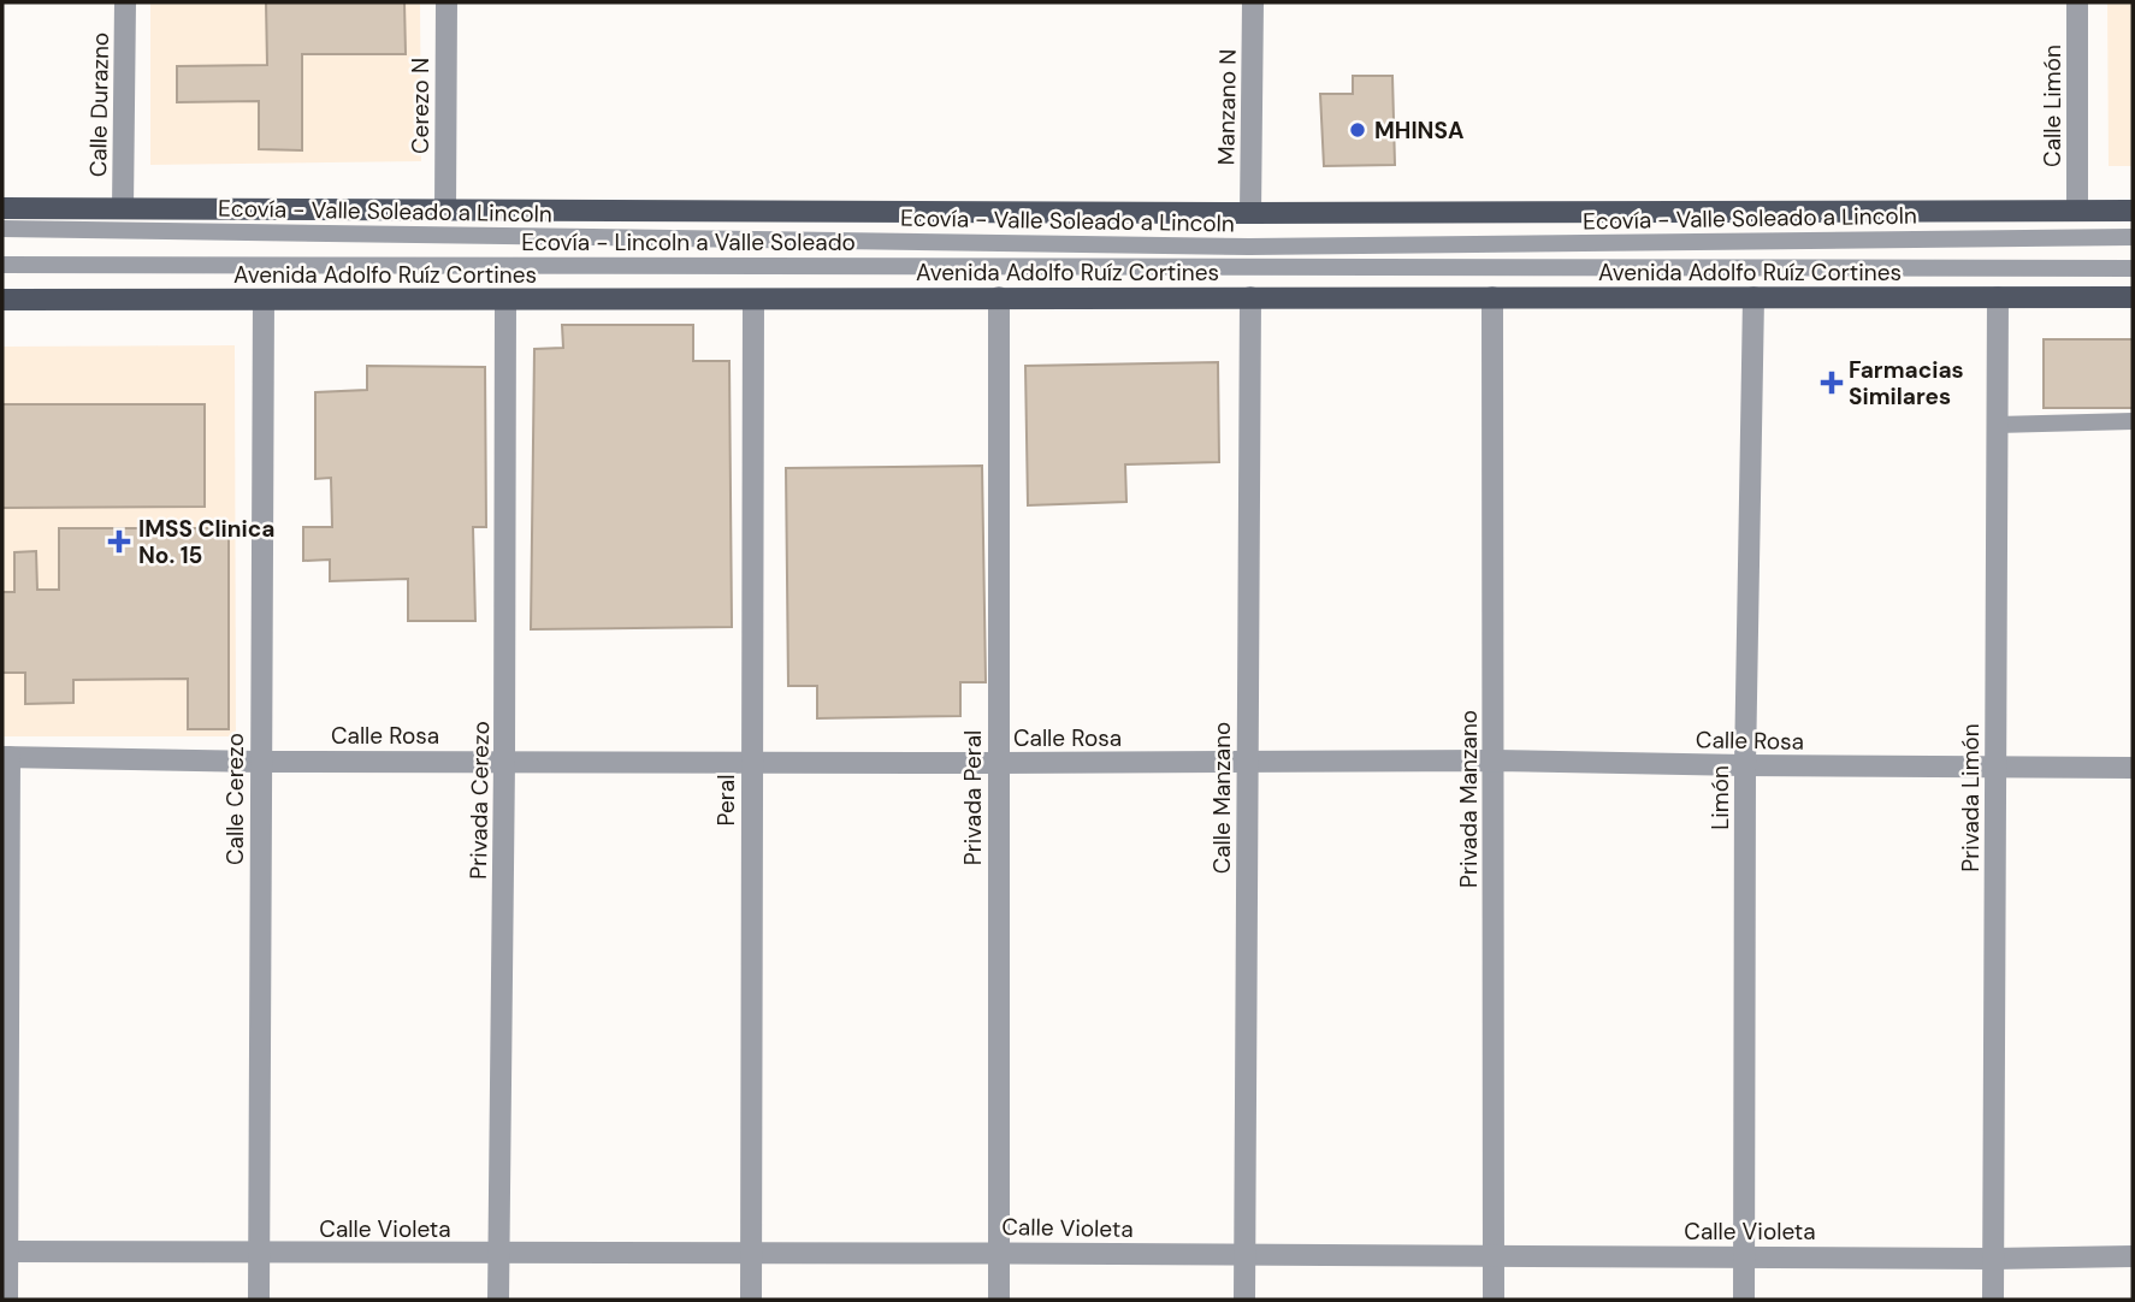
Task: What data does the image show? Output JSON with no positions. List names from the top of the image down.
{
  "streets": {
    "main road": ["Avenida Adolfo Ruíz Cortines"],
    "street": [
      "Calle Durazno",
      "Cerezo N",
      "Calle Limón",
      "Manzano N",
      "Calle Rosa",
      "Privada Peral",
      "Calle Manzano",
      "Limón",
      "Privada Limón",
      "Calle Cerezo",
      "Privada Manzano",
      "Privada Cerezo",
      "Peral",
      "Calle Violeta"
    ],
    "lane": ["Ecovía - Valle Soleado a Lincoln", "Ecovía - Lincoln a Valle Soleado"]
  },
  "crossings": [
    ["Avenida Adolfo Ruíz Cortines", "Privada Peral"],
    ["Avenida Adolfo Ruíz Cortines", "Calle Manzano"],
    ["Avenida Adolfo Ruíz Cortines", "Limón"],
    ["Avenida Adolfo Ruíz Cortines", "Privada Limón"],
    ["Avenida Adolfo Ruíz Cortines", "Calle Cerezo"],
    ["Avenida Adolfo Ruíz Cortines", "Privada Manzano"],
    ["Avenida Adolfo Ruíz Cortines", "Privada Cerezo"],
    ["Avenida Adolfo Ruíz Cortines", "Peral"],
    ["Calle Rosa", "Privada Peral"],
    ["Calle Rosa", "Calle Manzano"],
    ["Calle Rosa", "Limón"],
    ["Calle Rosa", "Privada Limón"],
    ["Calle Rosa", "Calle Cerezo"],
    ["Calle Rosa", "Privada Manzano"],
    ["Calle Rosa", "Privada Cerezo"],
    ["Calle Rosa", "Peral"],
    ["Privada Peral", "Calle Violeta"],
    ["Calle Manzano", "Calle Violeta"],
    ["Limón", "Calle Violeta"],
    ["Privada Limón", "Calle Violeta"],
    ["Calle Cerezo", "Calle Violeta"],
    ["Privada Manzano", "Calle Violeta"],
    ["Privada Cerezo", "Calle Violeta"],
    ["Peral", "Calle Violeta"]
  ],
  "places": {
    "other": ["MHINSA"],
    "health": ["Farmacias Similares", "IMSS Clinica No. 15"]
  }
}
